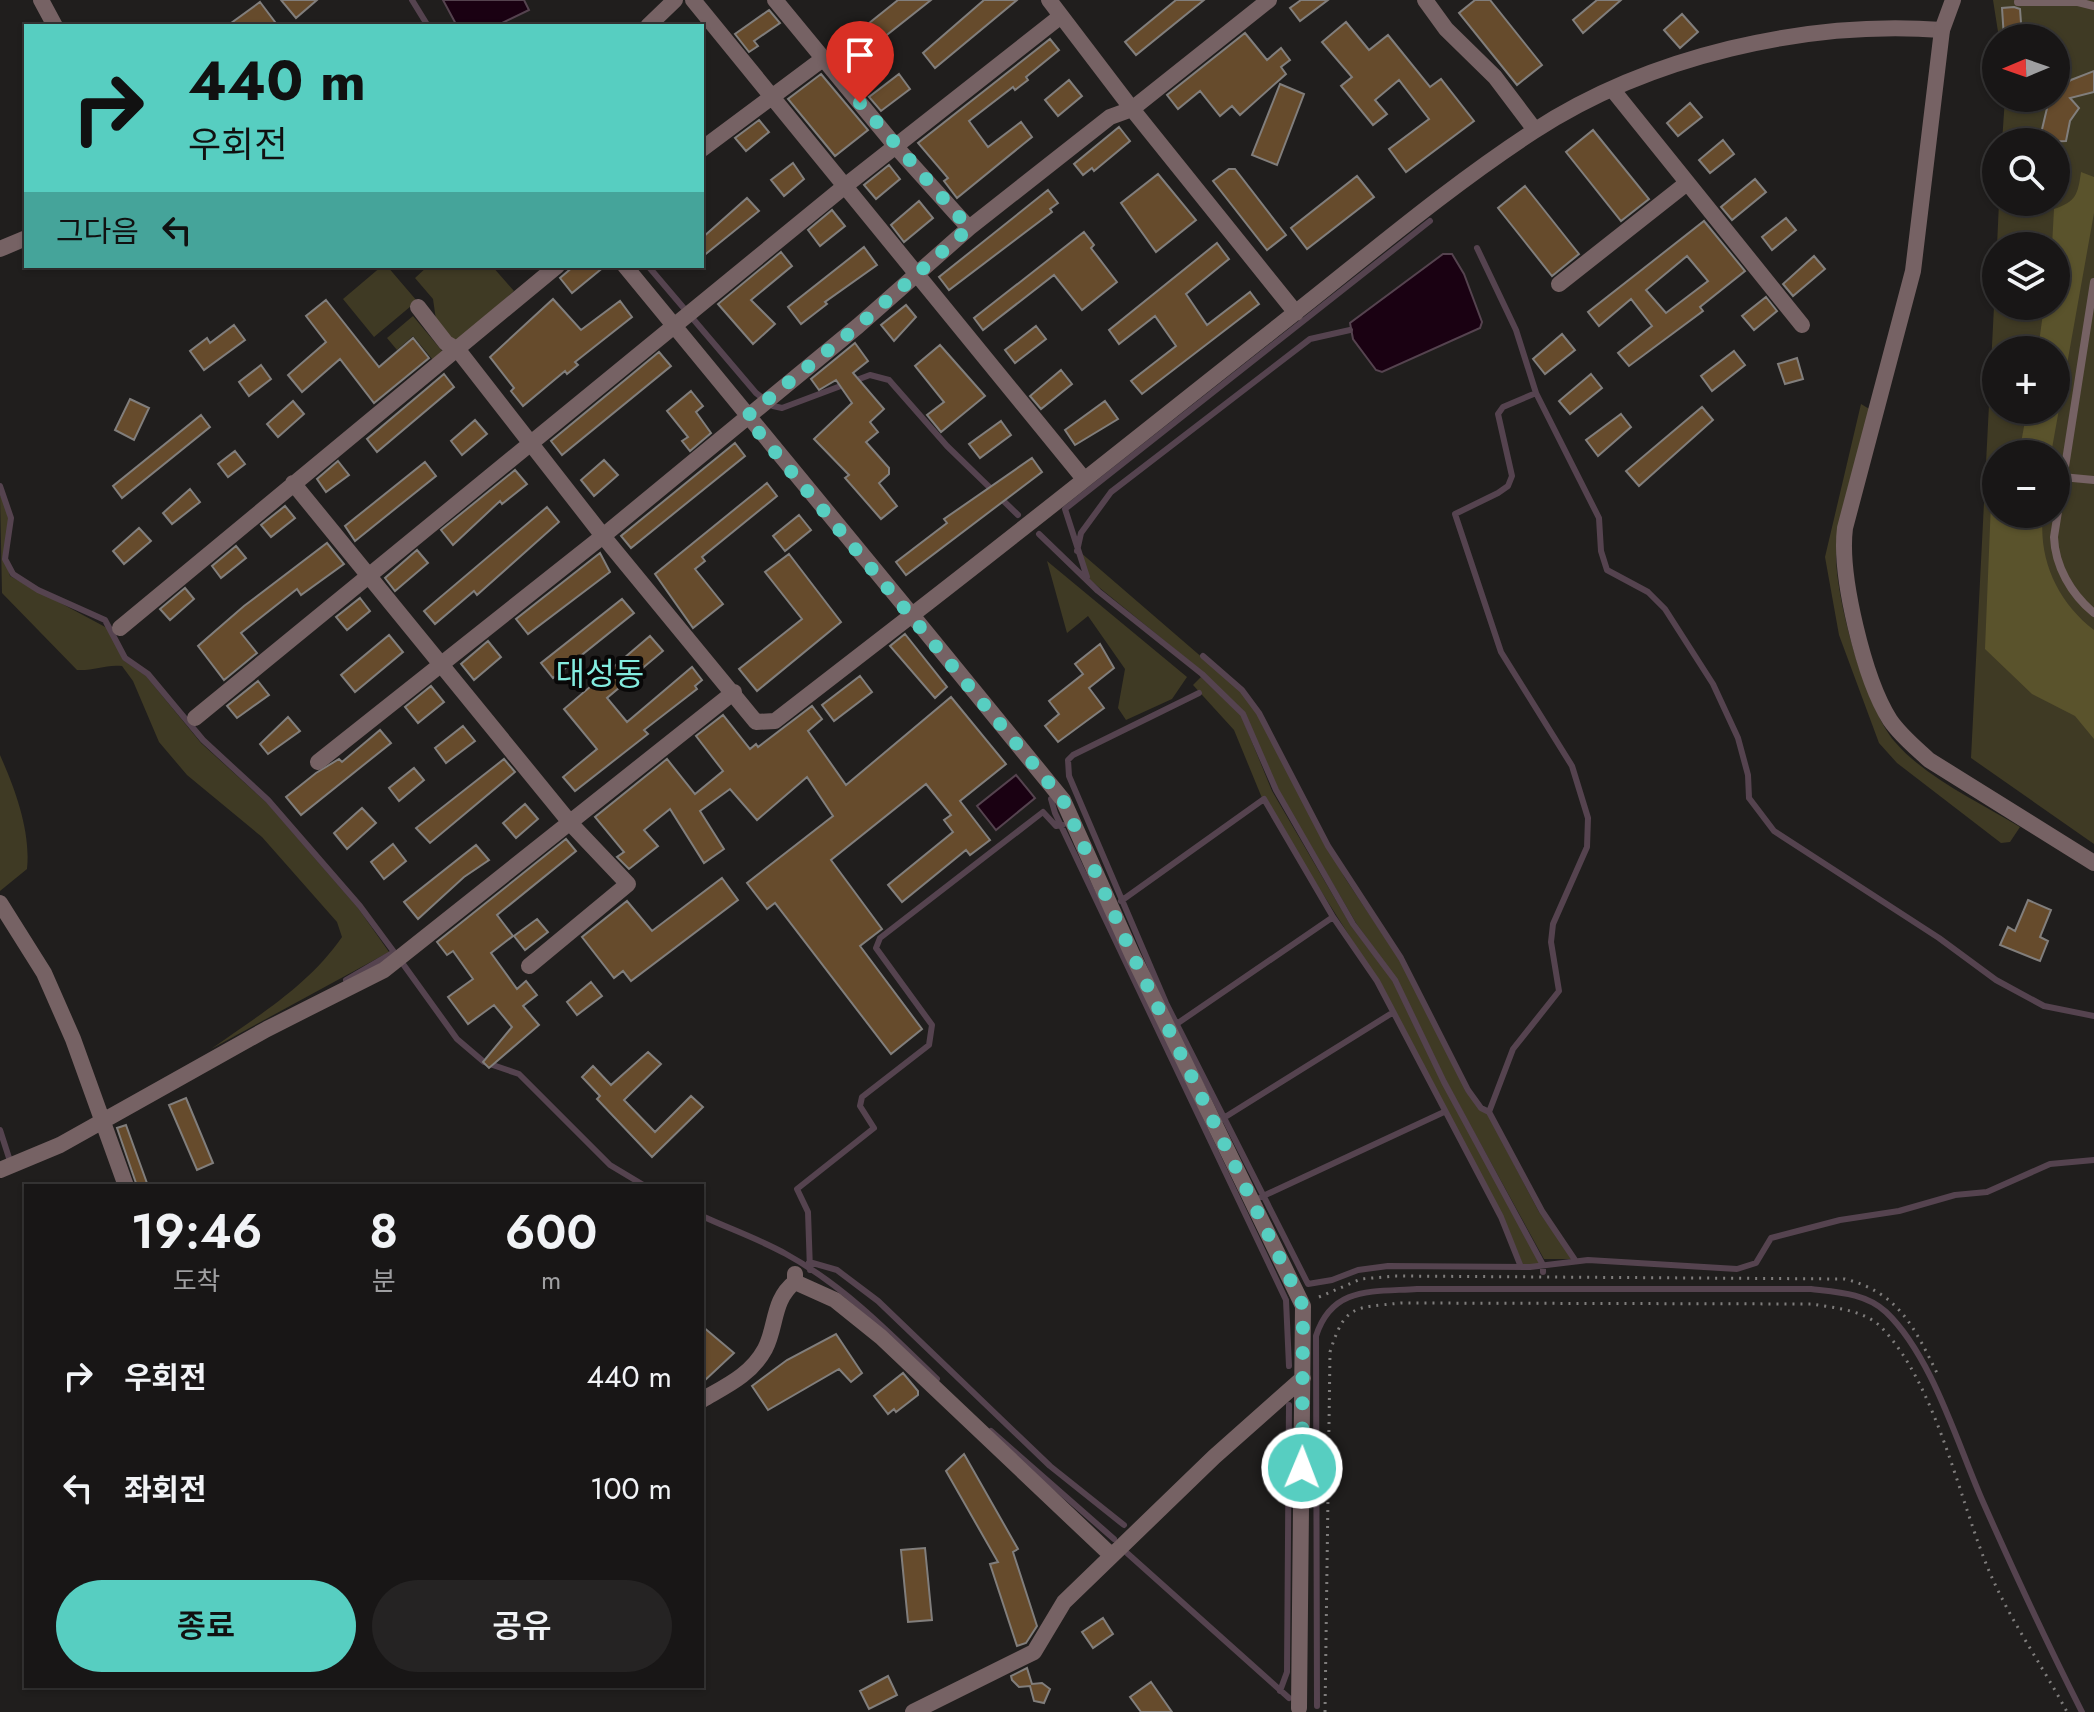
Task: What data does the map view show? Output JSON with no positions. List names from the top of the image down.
{
  "districts": ["대성동"],
  "north": "left",
  "page": {
    "map_buttons": ["+", "−"],
    "turn": ["440 m", "우회전"],
    "then": "그다음",
    "eta": [
      "19:46",
      "도착",
      "8",
      "분",
      "600",
      "m"
    ],
    "list": [
      {
        "name": "우회전",
        "value": "440 m"
      },
      {
        "name": "좌회전",
        "value": "100 m"
      }
    ],
    "buttons": ["종료", "공유"]
  }
}
